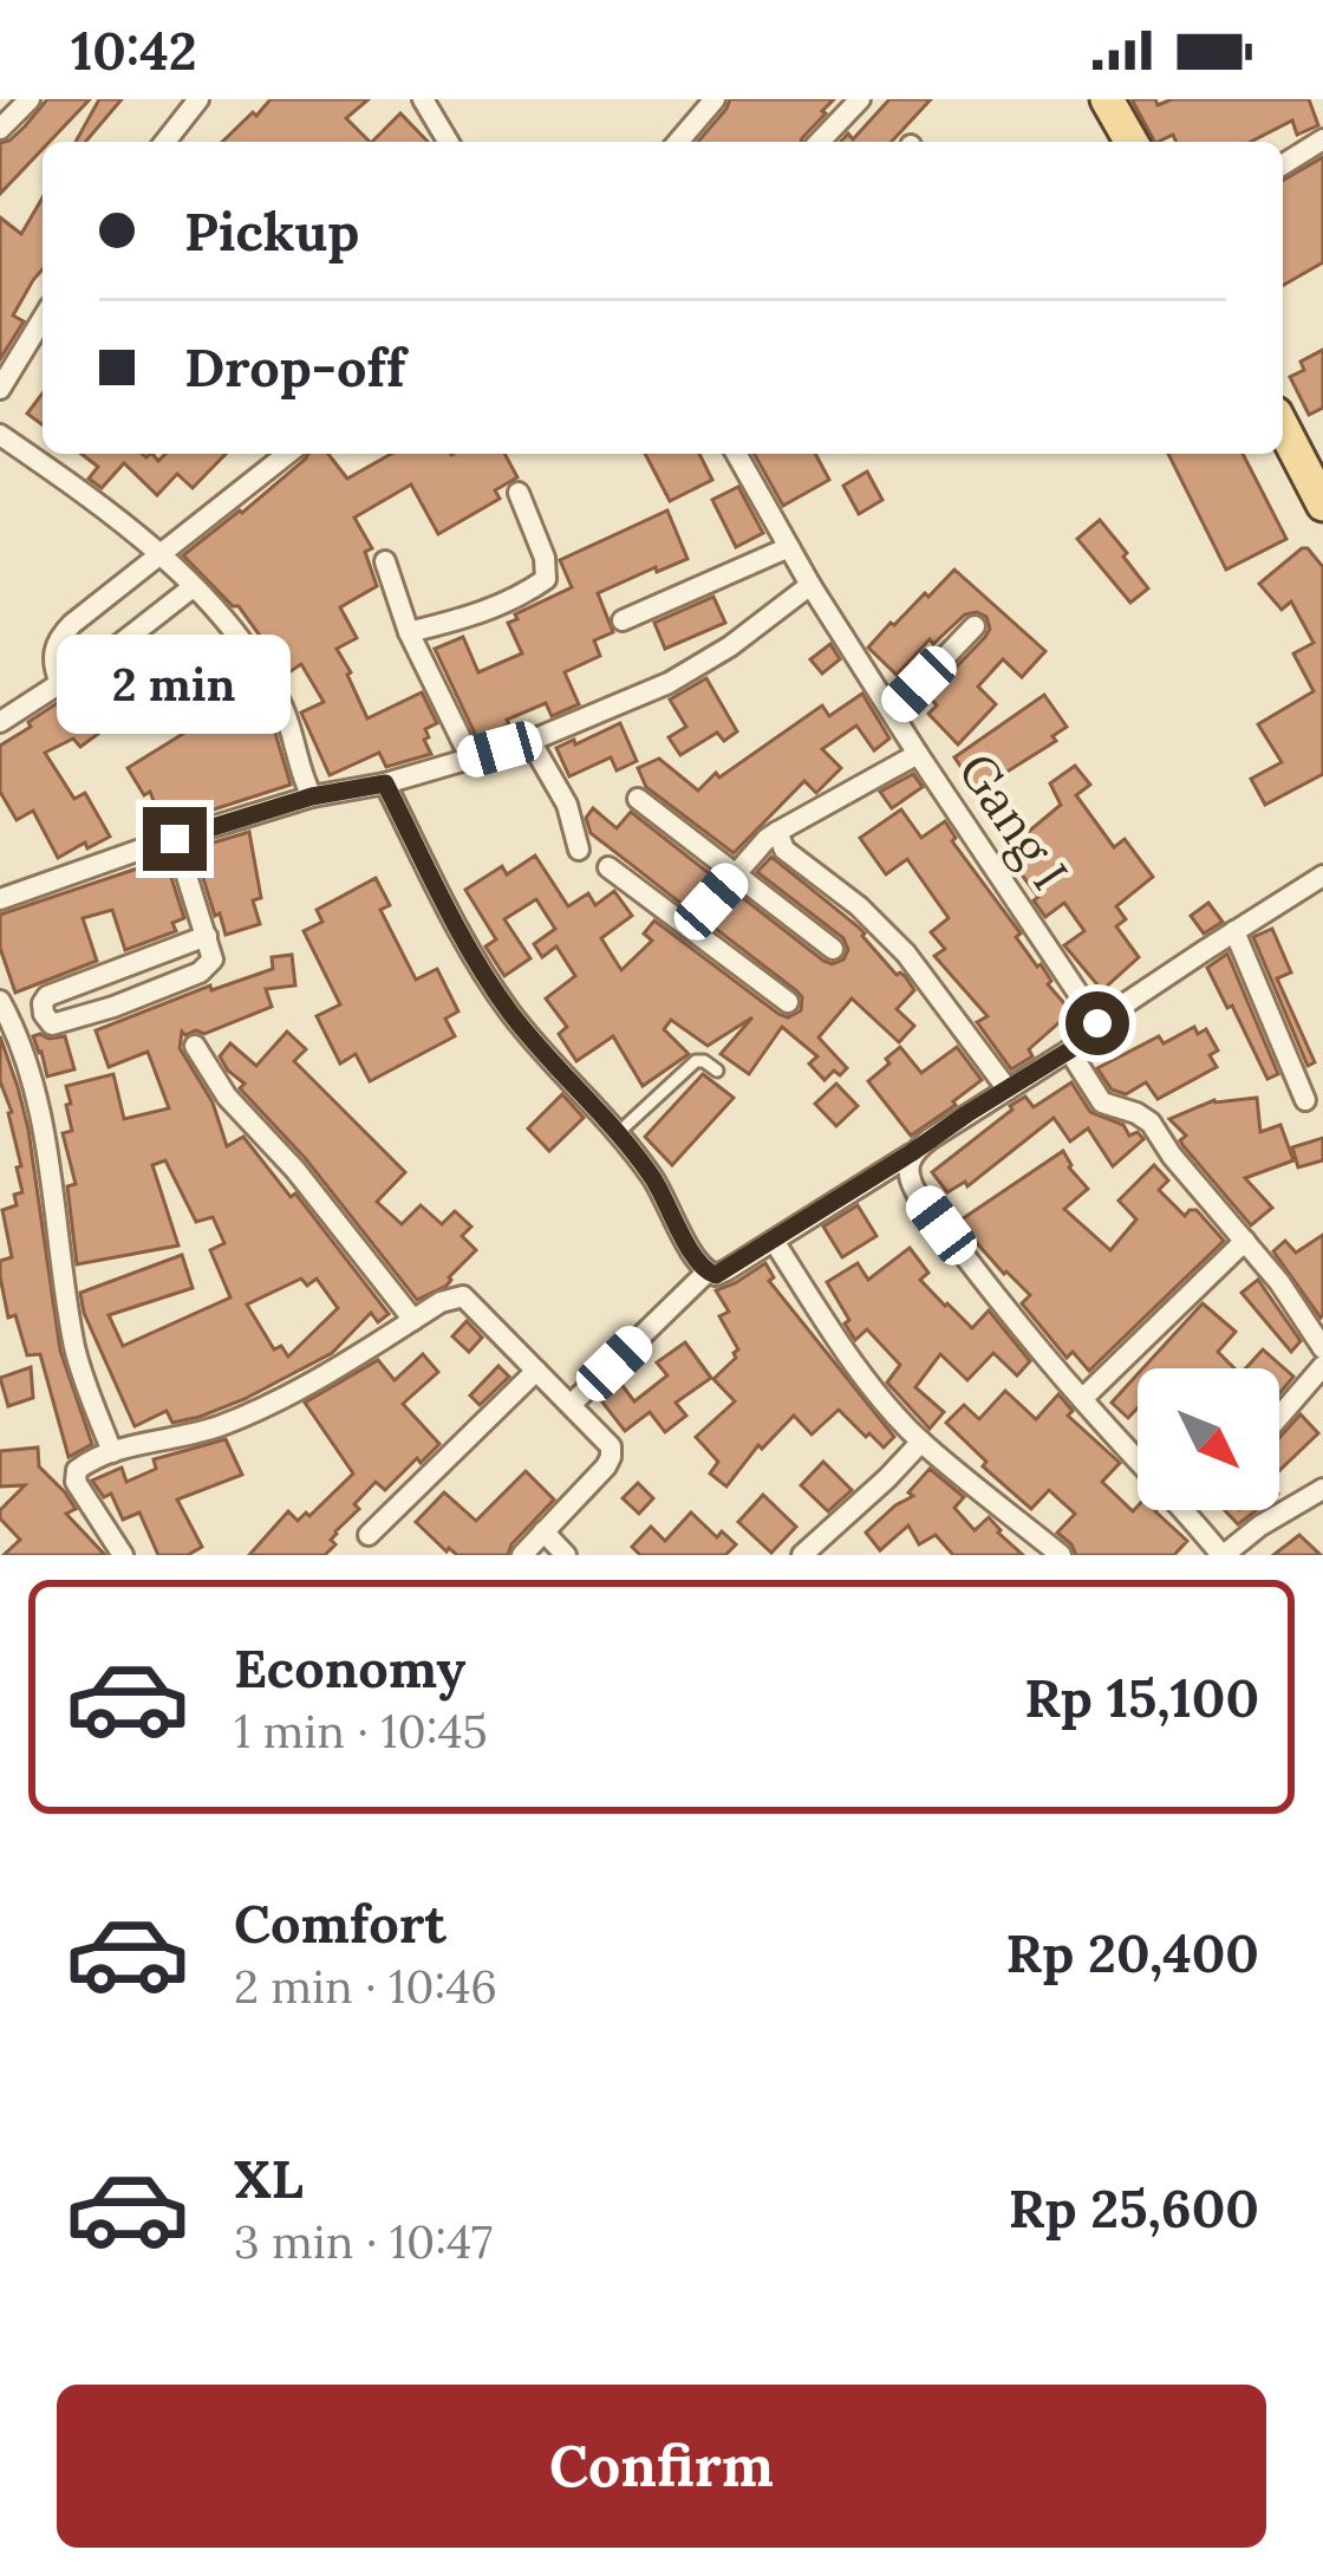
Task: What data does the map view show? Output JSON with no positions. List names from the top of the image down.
{
  "streets": {
    "street": ["Gang I"]
  },
  "north": "bottom right",
  "page": {
    "status": "10:42",
    "banner": ["Pickup", "Drop-off"],
    "bubble": "2 min",
    "list": [
      {
        "name": "Economy",
        "note": "1 min · 10:45",
        "value": "Rp 15,100"
      },
      {
        "name": "Comfort",
        "note": "2 min · 10:46",
        "value": "Rp 20,400"
      },
      {
        "name": "XL",
        "note": "3 min · 10:47",
        "value": "Rp 25,600"
      }
    ],
    "buttons": "Confirm"
  }
}
